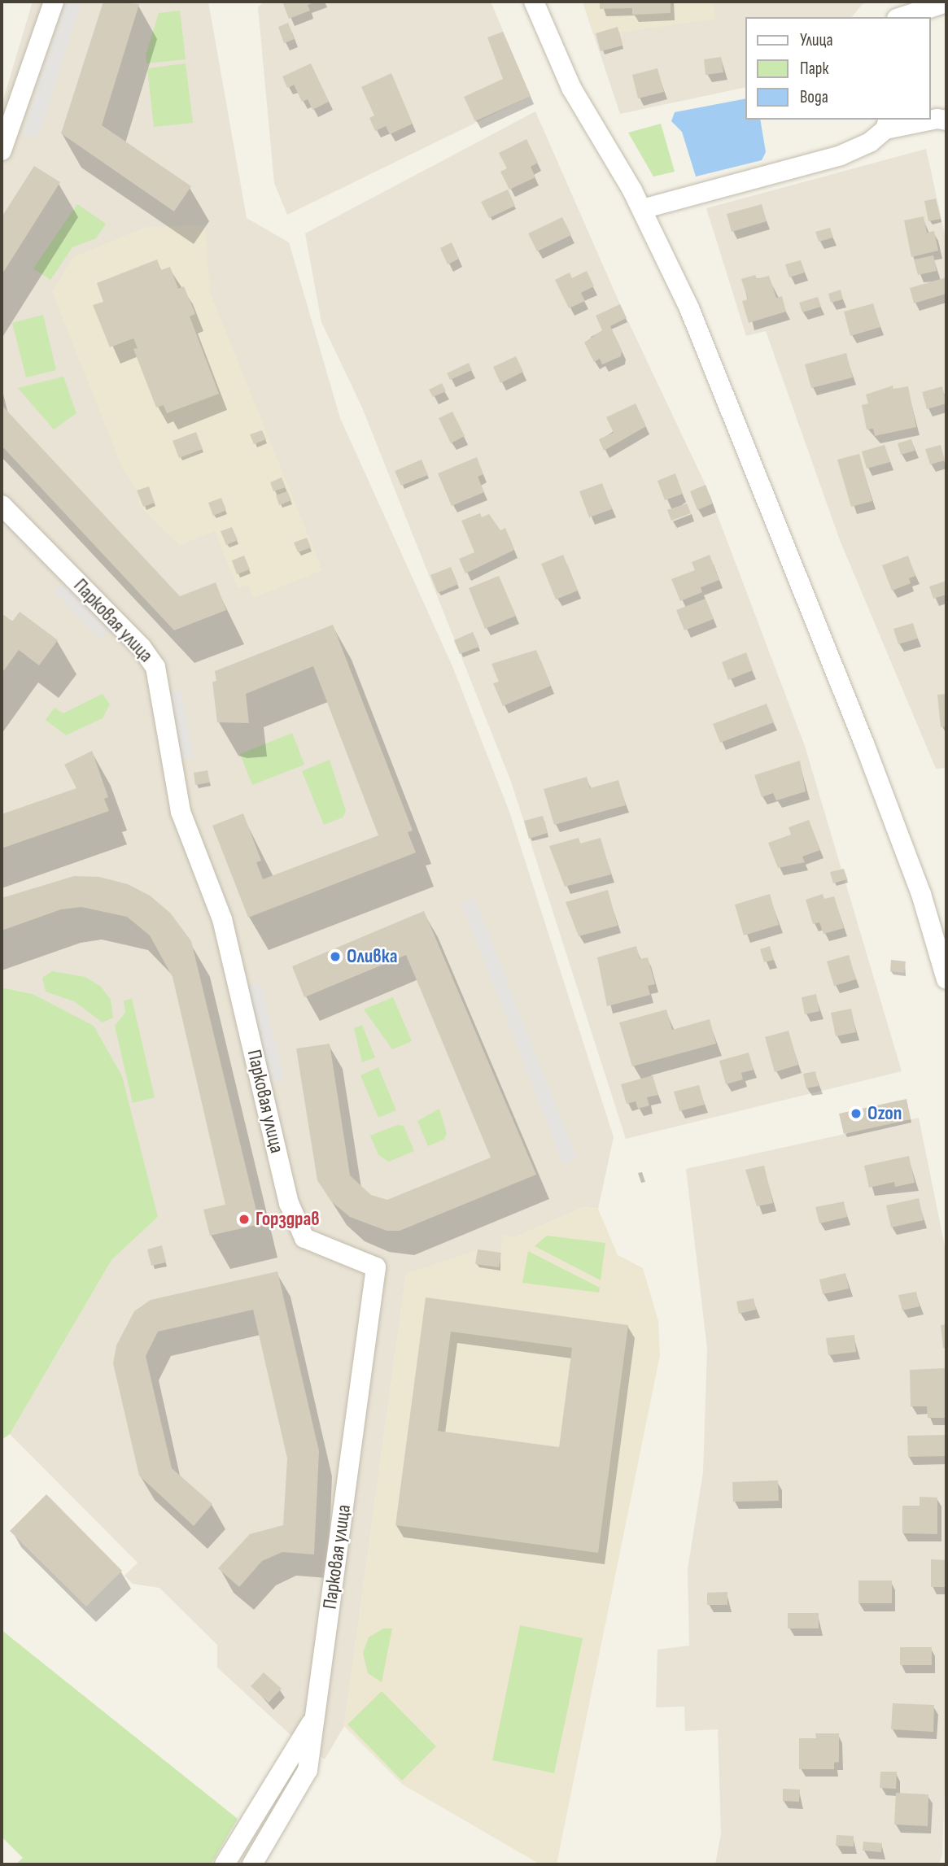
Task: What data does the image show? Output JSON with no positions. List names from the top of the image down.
{
  "streets": {
    "street": ["Парковая улица"]
  },
  "places": ["Оливка", "Ozon", "Горздрав"],
  "legend": ["Улица", "Парк", "Вода"]
}
